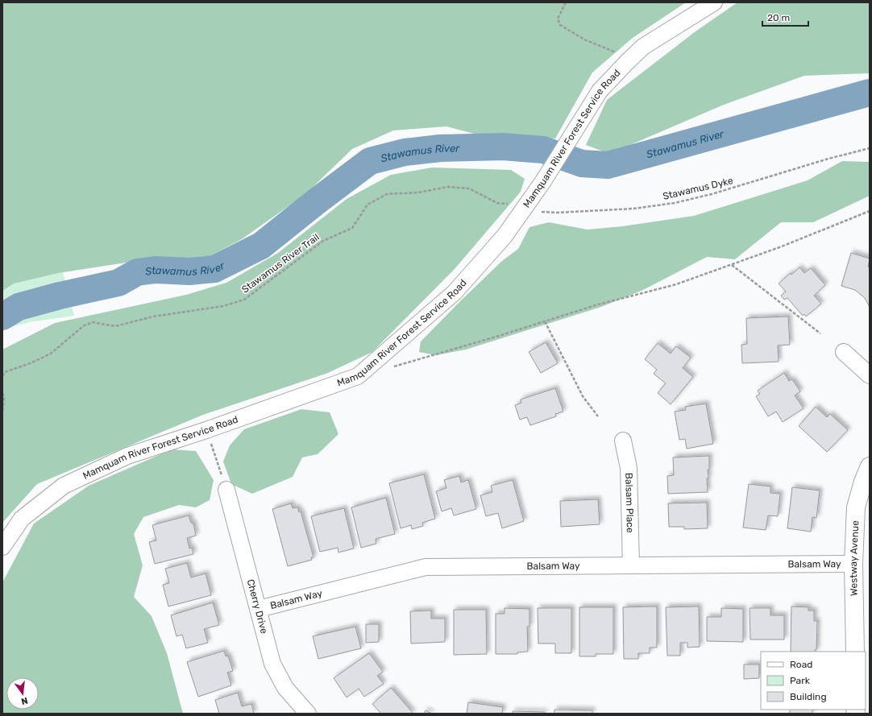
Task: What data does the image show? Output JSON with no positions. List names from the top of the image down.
{
  "streets": {
    "street": [
      "Mamquam River Forest Service Road",
      "Balsam Place",
      "Westway Avenue",
      "Balsam Way",
      "Cherry Drive"
    ],
    "path": ["Stawamus Dyke", "Stawamus River Trail"]
  },
  "crossings": [
    ["Mamquam River Forest Service Road", "Stawamus Dyke"],
    ["Mamquam River Forest Service Road", "Stawamus River Trail"],
    ["Stawamus Dyke", "Stawamus River Trail"],
    ["Balsam Place", "Balsam Way"],
    ["Westway Avenue", "Balsam Way"],
    ["Balsam Way", "Cherry Drive"]
  ],
  "water": ["Stawamus River"],
  "legend": ["Road", "Park", "Building"],
  "scale_bar": "20 m",
  "north": "bottom"
}
